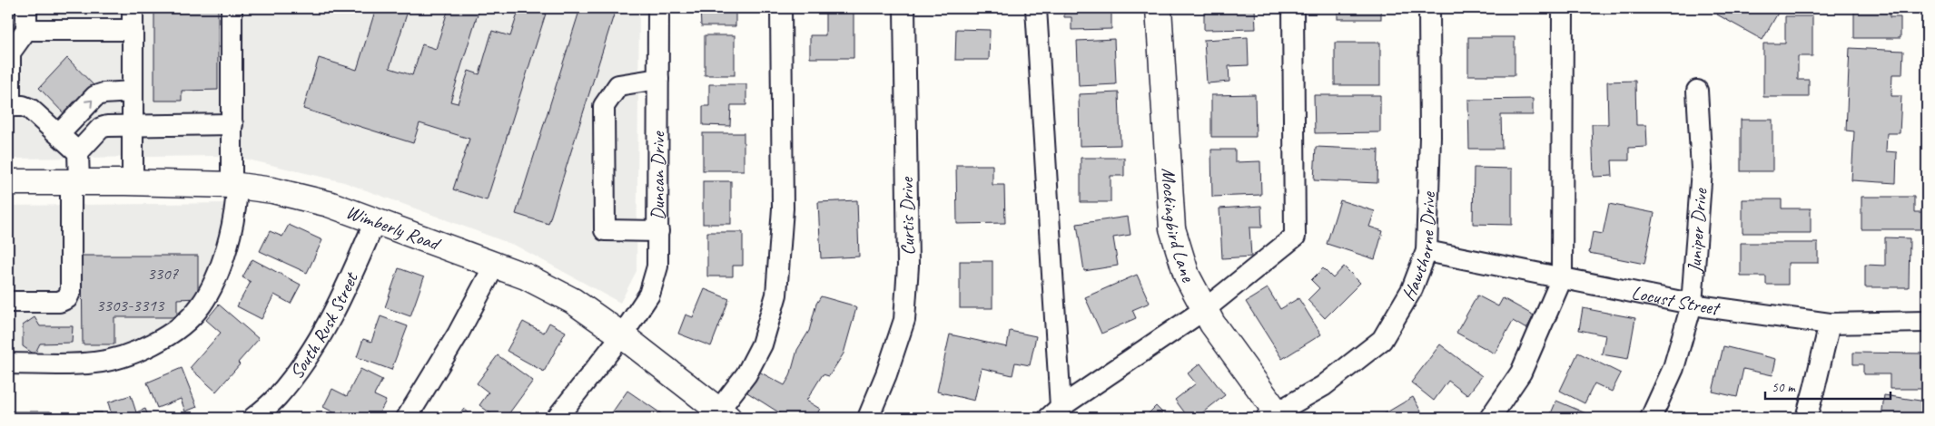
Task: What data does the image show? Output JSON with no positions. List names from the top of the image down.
{
  "streets": {
    "main road": ["Mockingbird Lane", "Wimberly Road"],
    "street": [
      "Duncan Drive",
      "Curtis Drive",
      "Juniper Drive",
      "Hawthorne Drive",
      "Locust Street",
      "South Rusk Street"
    ]
  },
  "crossings": [
    ["Duncan Drive", "Wimberly Road"],
    ["Mockingbird Lane", "Hawthorne Drive"],
    ["Wimberly Road", "South Rusk Street"],
    ["Juniper Drive", "Locust Street"],
    ["Hawthorne Drive", "Locust Street"]
  ],
  "house_numbers": ["3307", "3303-3313"],
  "scale_bar": "50 m"
}
